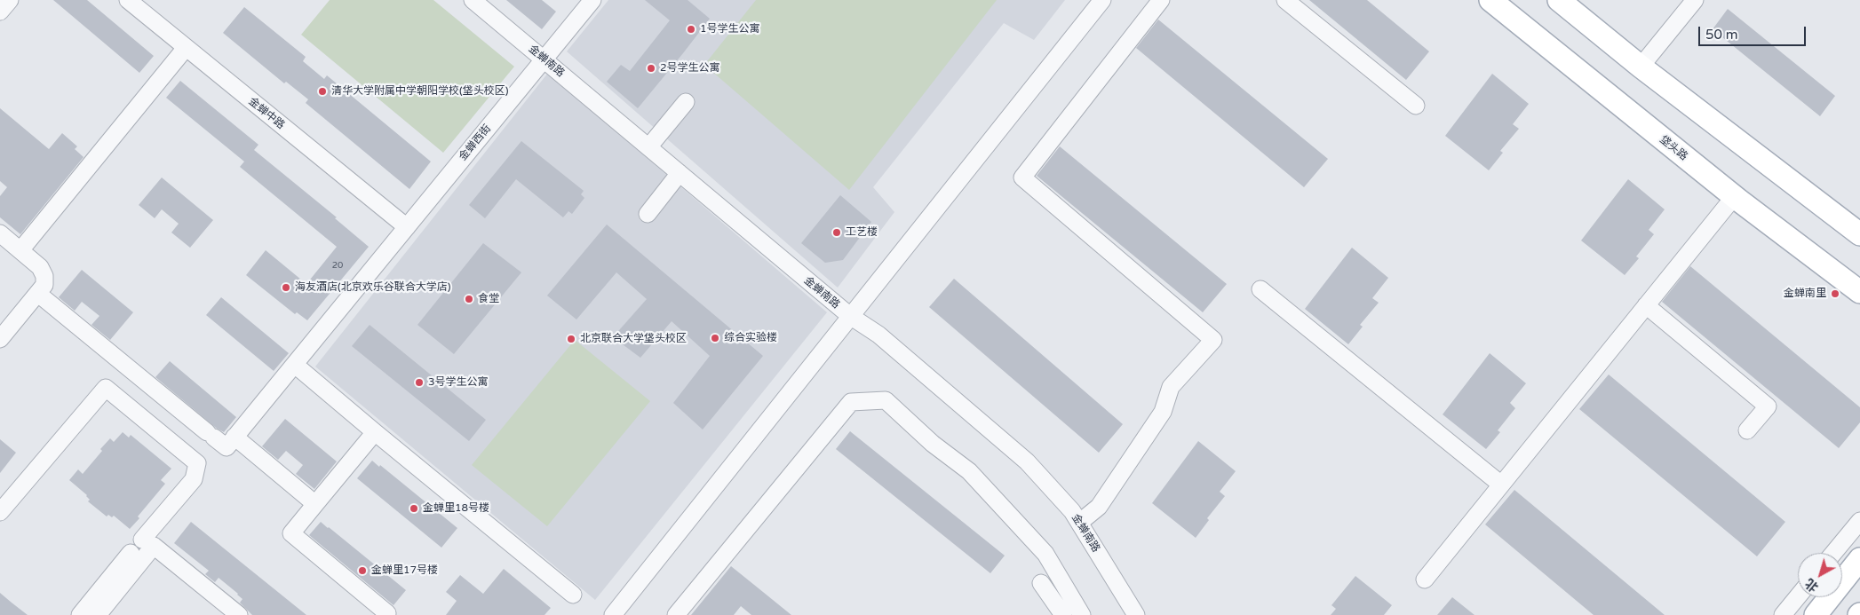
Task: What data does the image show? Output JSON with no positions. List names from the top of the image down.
{
  "streets": {
    "main road": ["垡头路"],
    "street": ["金蝉南路", "金蝉中路", "金蝉西街"]
  },
  "crossings": [
    ["金蝉南路", "金蝉西街"],
    ["金蝉中路", "金蝉西街"]
  ],
  "places": [
    "1号学生公寓",
    "2号学生公寓",
    "清华大学附属中学朝阳学校(垡头校区)",
    "工艺楼",
    "海友酒店(北京欢乐谷联合大学店)",
    "金蝉南里",
    "食堂",
    "综合实验楼",
    "北京联合大学垡头校区",
    "3号学生公寓",
    "金蝉里18号楼",
    "金蝉里17号楼"
  ],
  "house_numbers": ["20"],
  "scale_bar": "50 m",
  "north": "bottom left"
}
